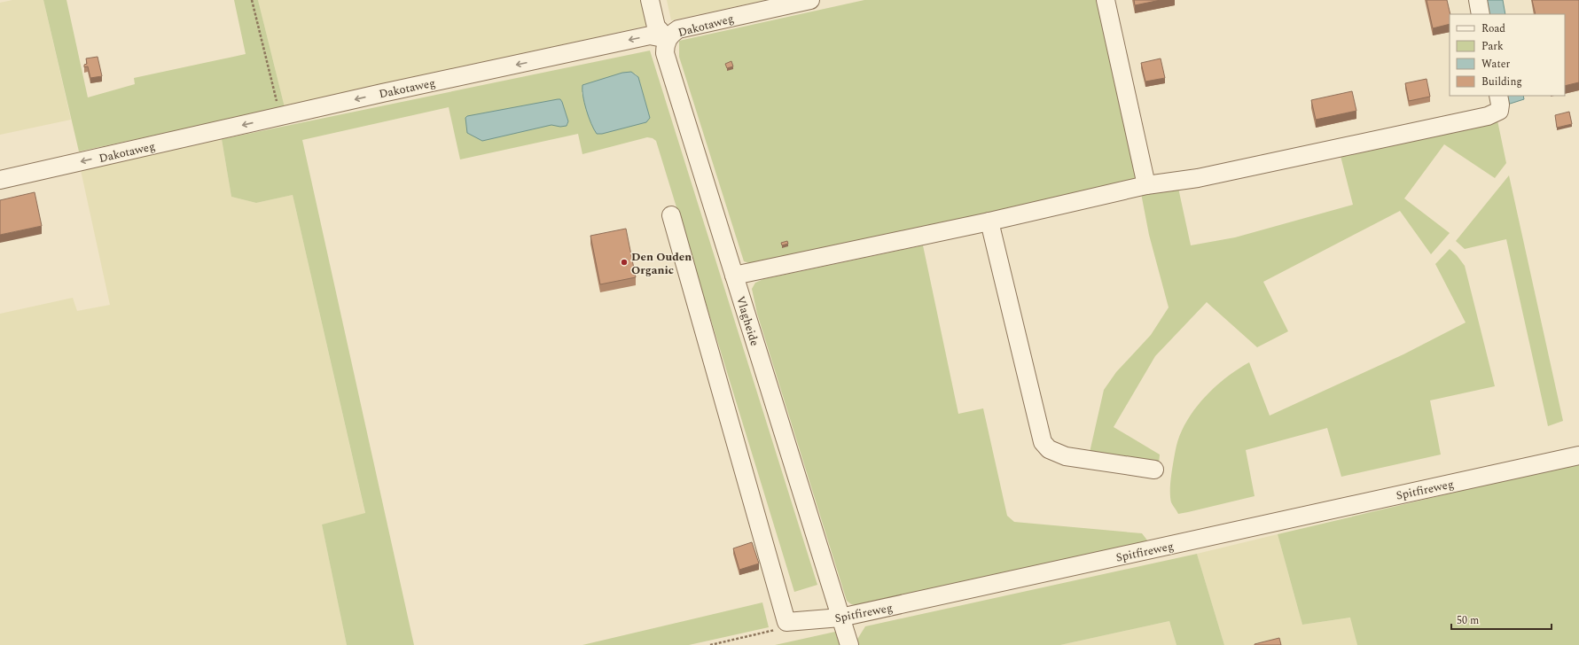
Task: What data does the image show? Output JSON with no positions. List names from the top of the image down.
{
  "streets": {
    "street": ["Dakotaweg", "Vlagheide", "Spitfireweg"]
  },
  "crossings": [
    ["Dakotaweg", "Vlagheide"],
    ["Vlagheide", "Spitfireweg"]
  ],
  "one_way": ["Dakotaweg"],
  "places": ["Den Ouden Organic"],
  "legend": [
    "Road",
    "Park",
    "Water",
    "Building"
  ],
  "scale_bar": "50 m"
}
